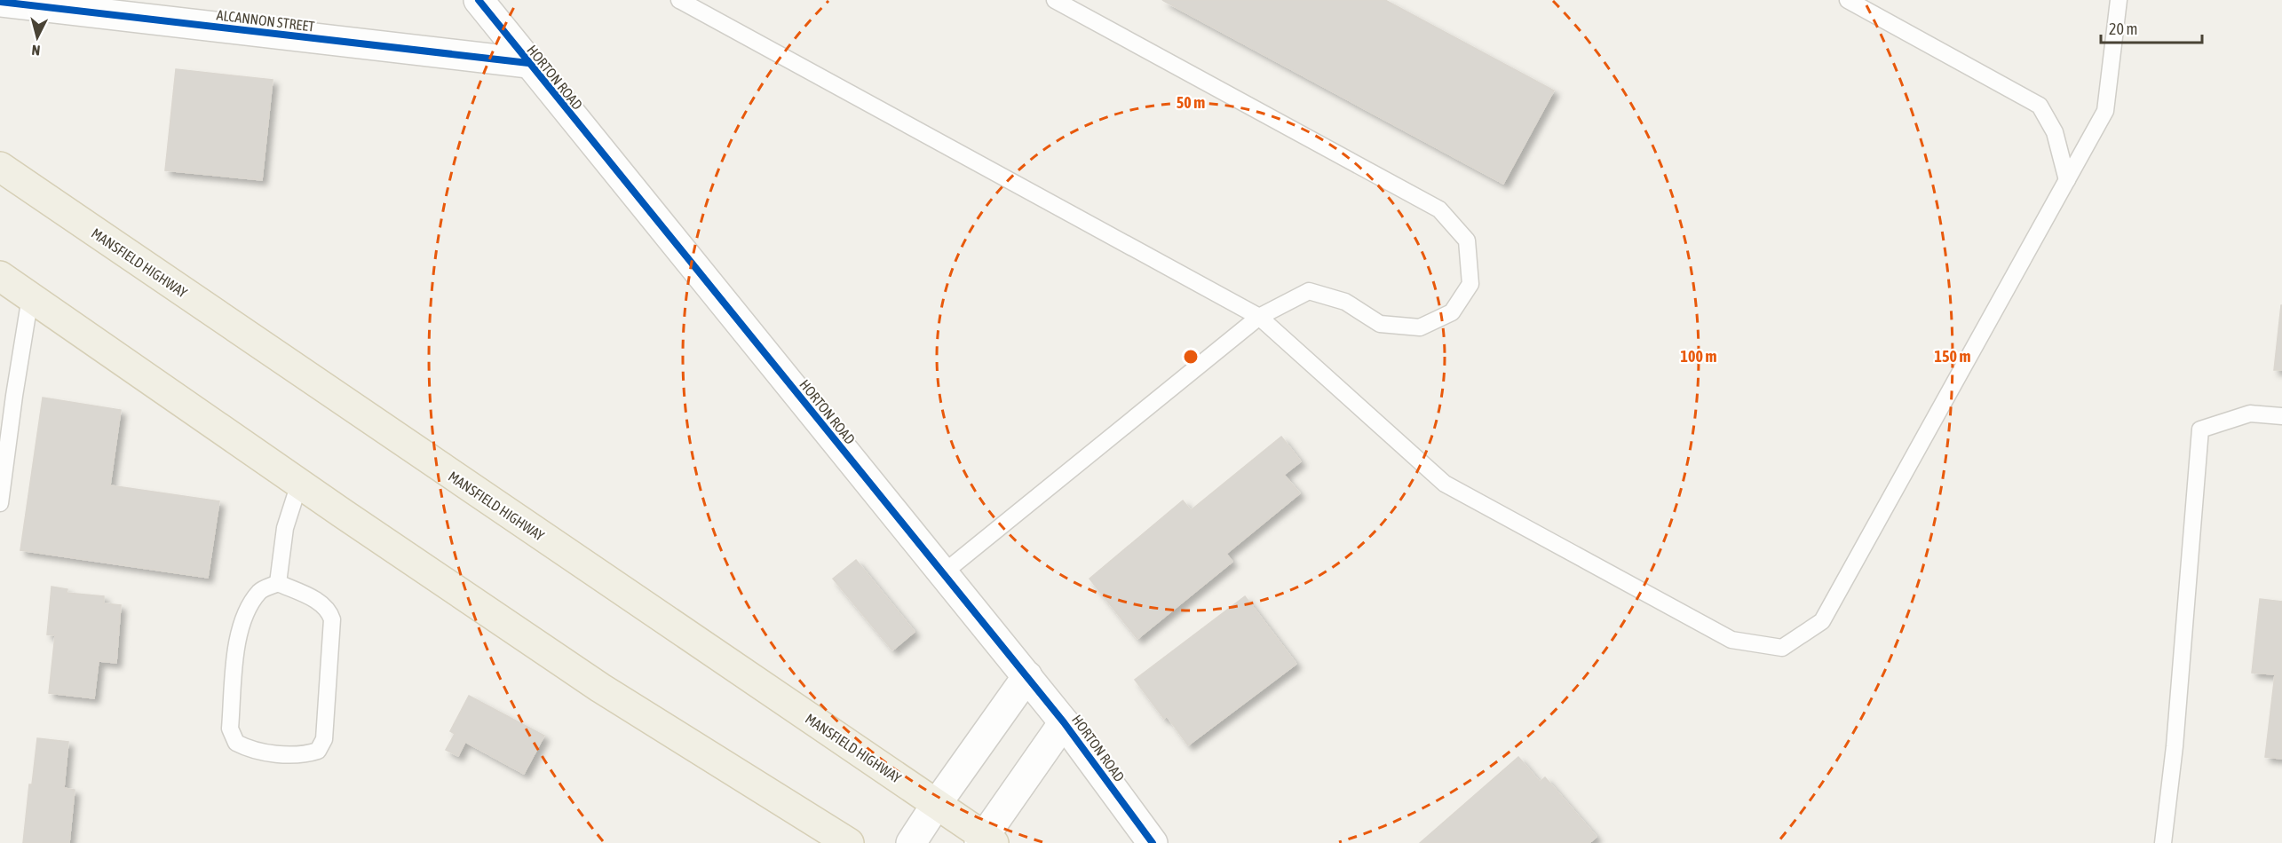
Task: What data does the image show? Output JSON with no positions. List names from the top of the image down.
{
  "streets": {
    "main road": ["MANSFIELD HIGHWAY"],
    "street": ["ALCANNON STREET", "HORTON ROAD"]
  },
  "crossings": [
    ["ALCANNON STREET", "HORTON ROAD"]
  ],
  "scale_bar": "20 m",
  "north": "bottom",
  "rings": ["50 m", "100 m", "150 m"]
}
